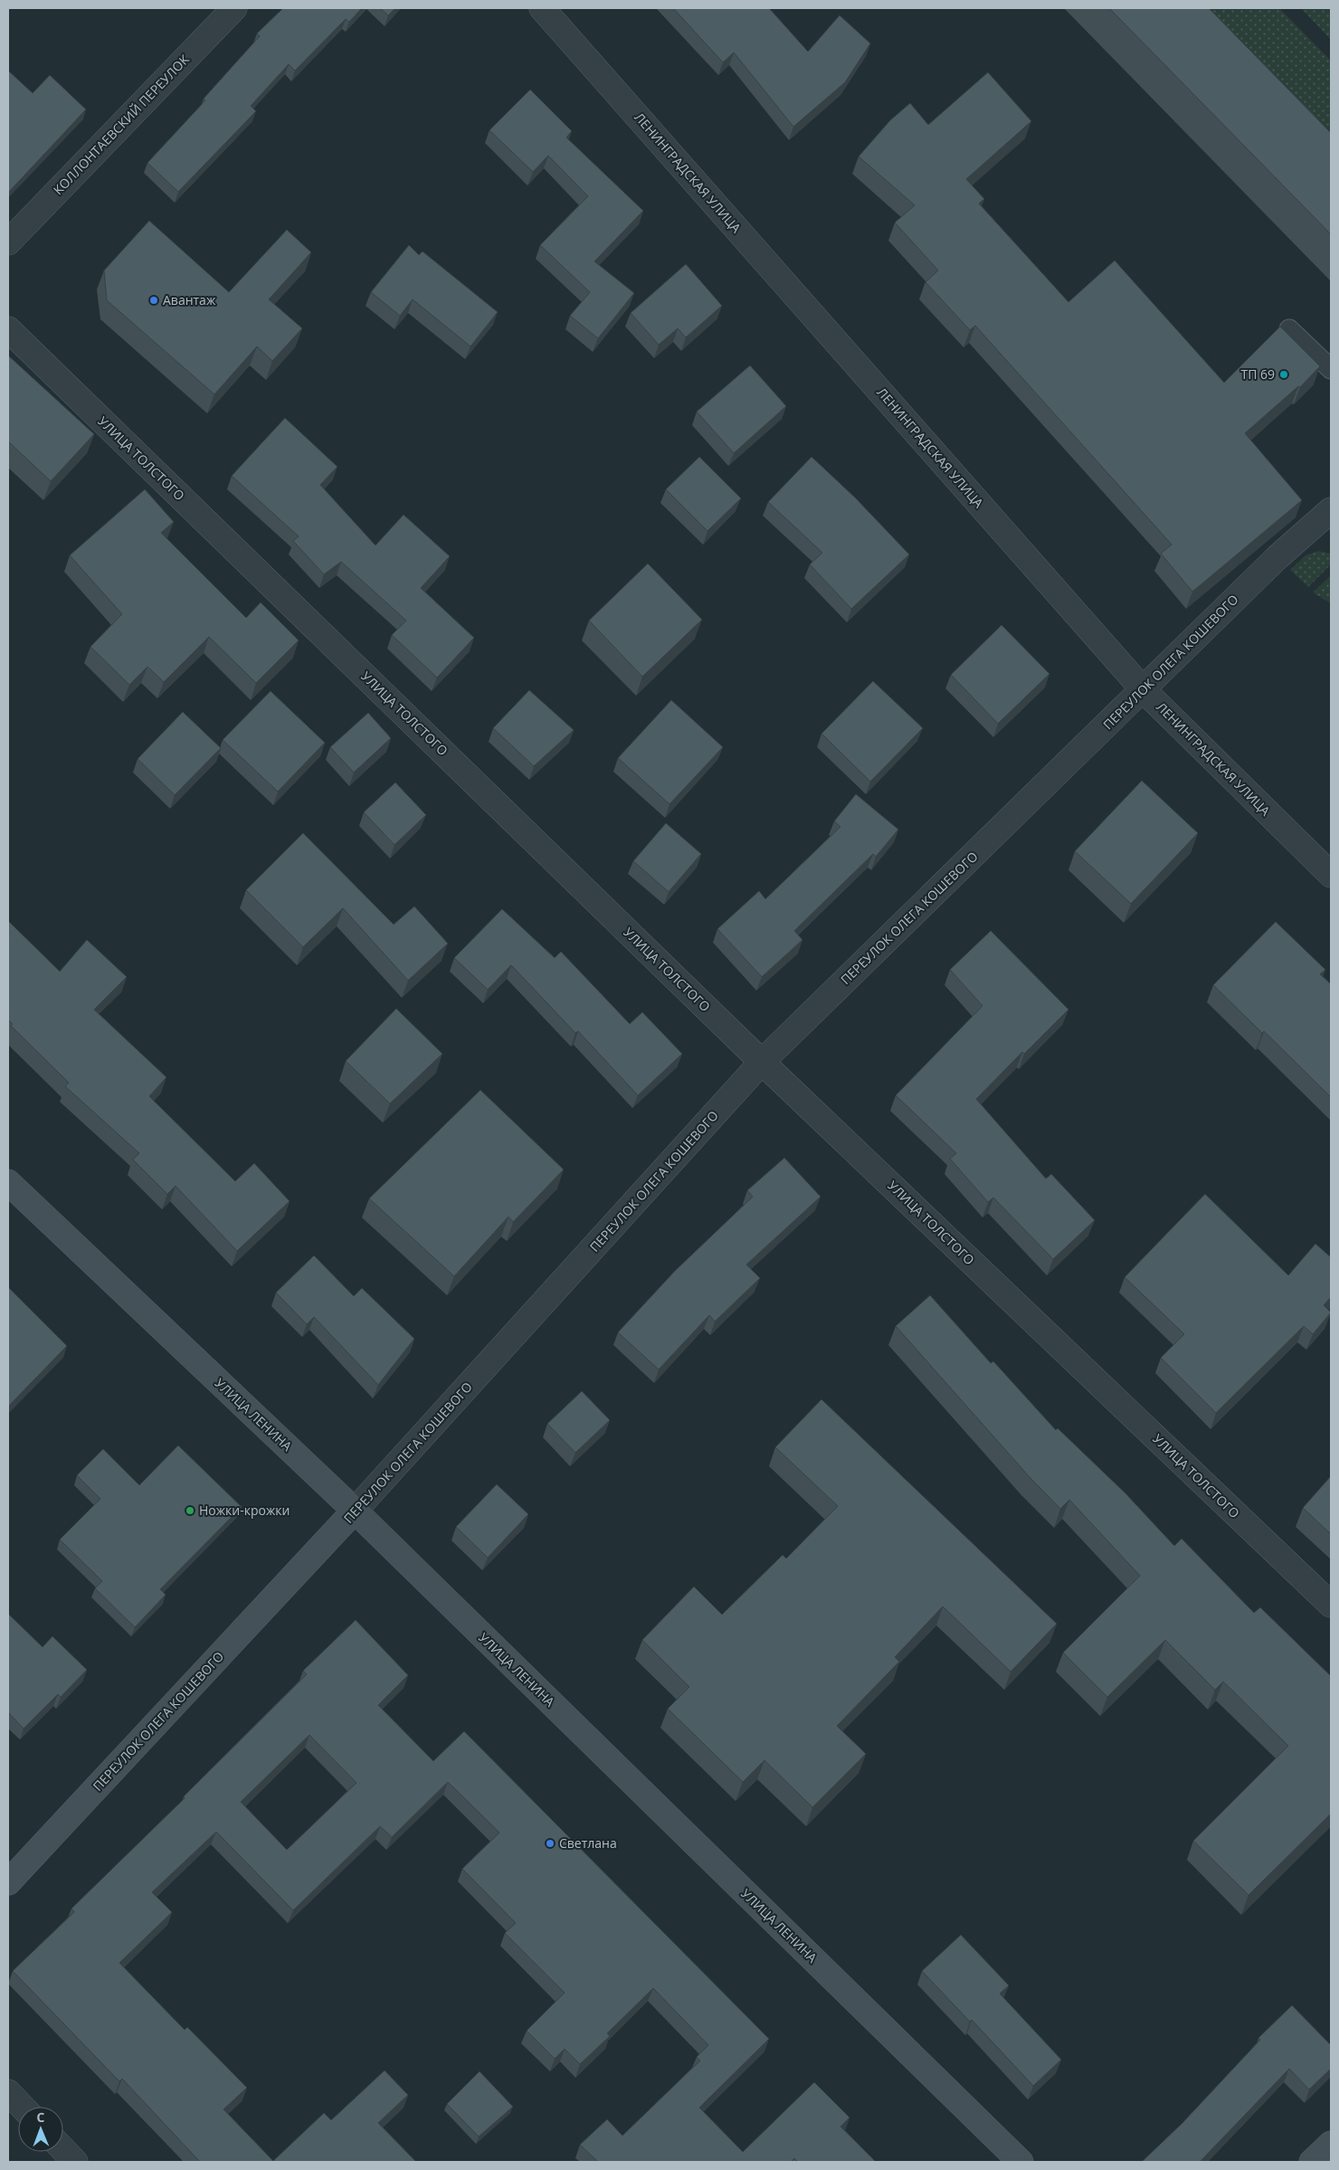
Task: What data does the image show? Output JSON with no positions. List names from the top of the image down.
{
  "streets": {
    "street": [
      "КОЛЛОНТАЕВСКИЙ ПЕРЕУЛОК",
      "ЛЕНИНГРАДСКАЯ УЛИЦА",
      "УЛИЦА ТОЛСТОГО",
      "ПЕРЕУЛОК ОЛЕГА КОШЕВОГО",
      "УЛИЦА ЛЕНИНА"
    ]
  },
  "crossings": [
    ["ЛЕНИНГРАДСКАЯ УЛИЦА", "ПЕРЕУЛОК ОЛЕГА КОШЕВОГО"],
    ["УЛИЦА ТОЛСТОГО", "ПЕРЕУЛОК ОЛЕГА КОШЕВОГО"],
    ["ПЕРЕУЛОК ОЛЕГА КОШЕВОГО", "УЛИЦА ЛЕНИНА"]
  ],
  "places": [
    "Авантаж",
    "ТП 69",
    "Ножки-крожки",
    "Светлана"
  ],
  "north": "top"
}
